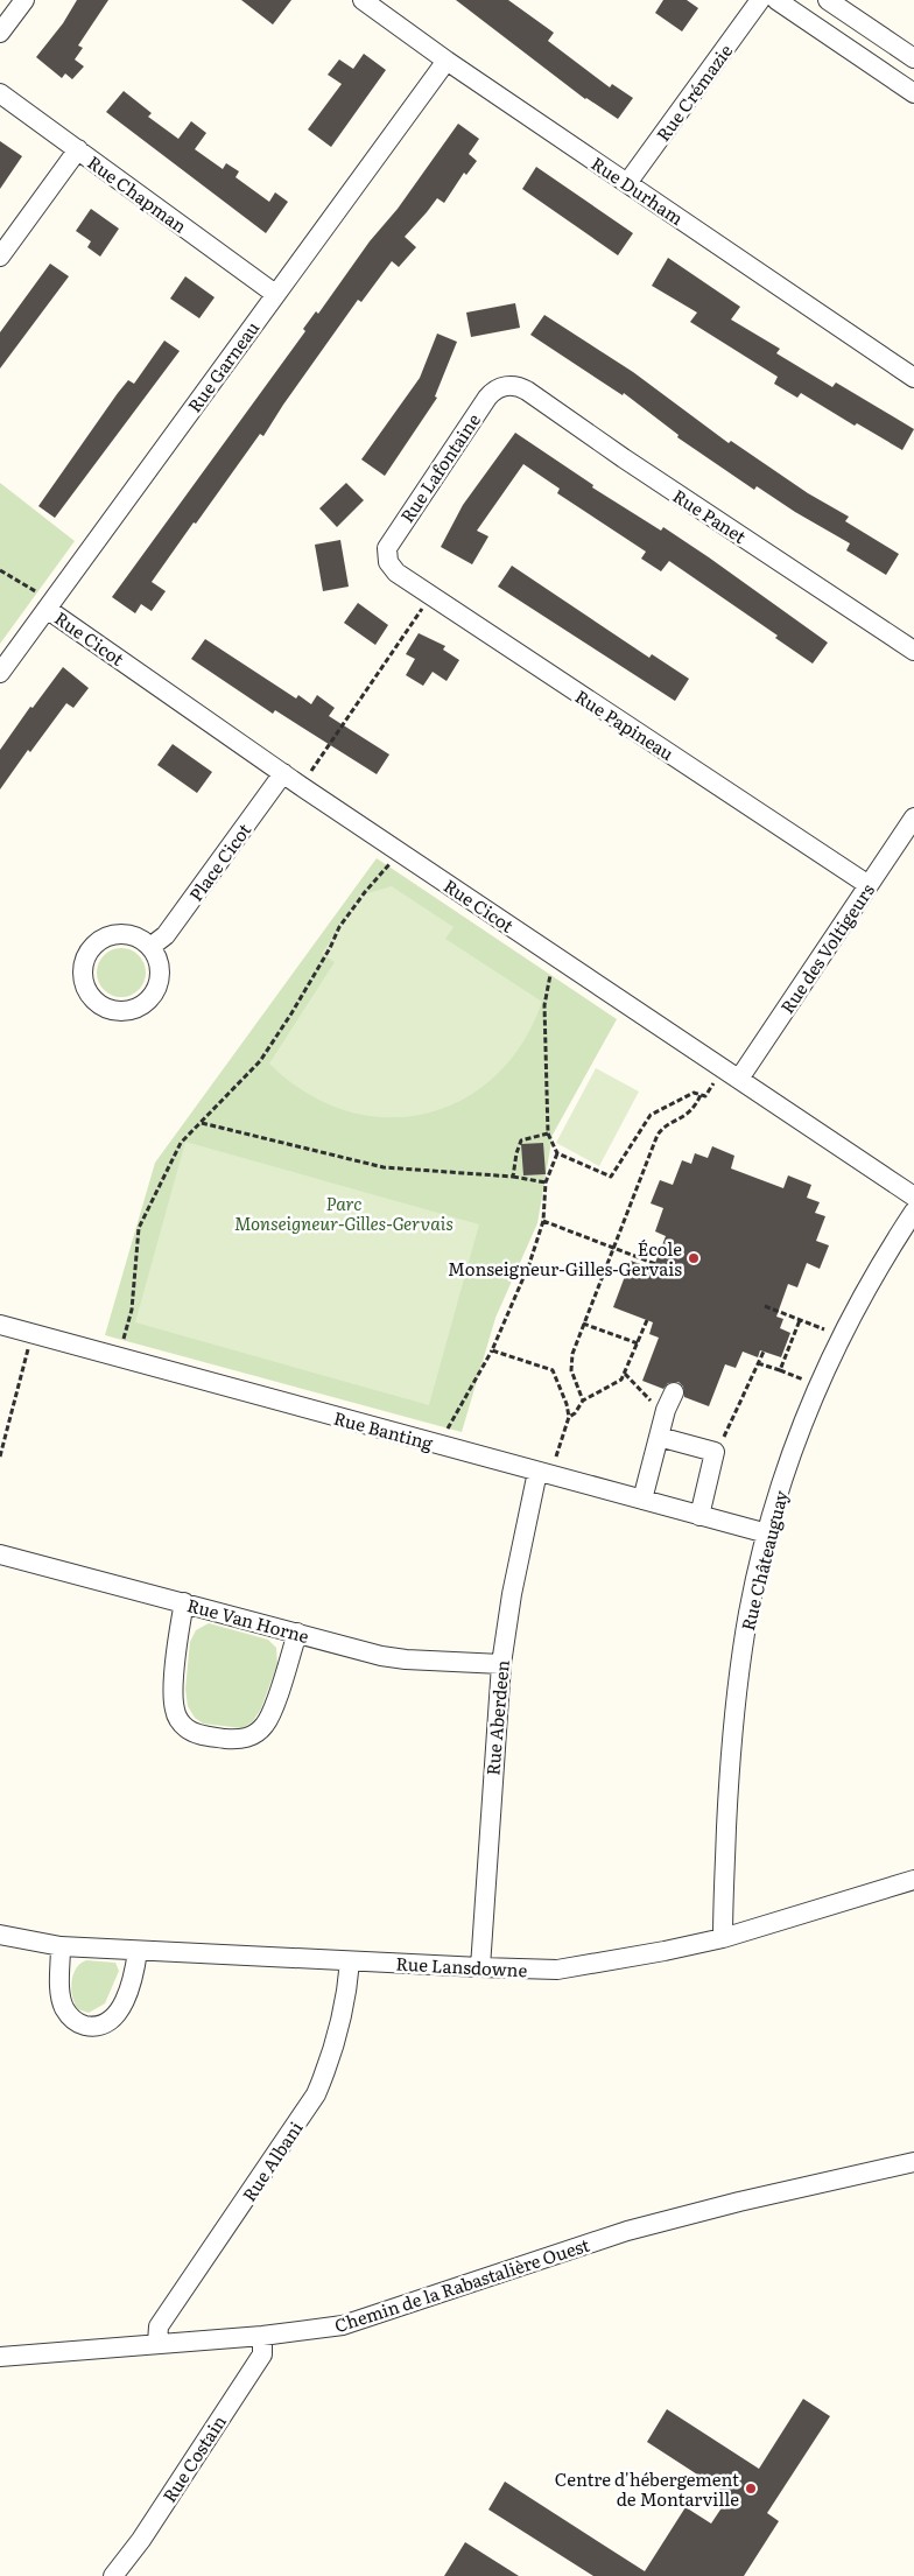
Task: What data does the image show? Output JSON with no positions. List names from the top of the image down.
{
  "streets": {
    "street": [
      "Rue Crémazie",
      "Rue Durham",
      "Rue Chapman",
      "Rue Garneau",
      "Rue Lafontaine",
      "Rue Panet",
      "Rue Cicot",
      "Rue Papineau",
      "Place Cicot",
      "Rue des Voltigeurs",
      "Rue Banting",
      "Rue Châteauguay",
      "Rue Van Horne",
      "Rue Aberdeen",
      "Rue Lansdowne",
      "Rue Albani",
      "Chemin de la Rabastalière Ouest",
      "Rue Costain"
    ]
  },
  "crossings": [
    ["Rue Crémazie", "Rue Durham"],
    ["Rue Durham", "Rue Garneau"],
    ["Rue Chapman", "Rue Garneau"],
    ["Rue Garneau", "Rue Cicot"],
    ["Rue Lafontaine", "Rue Panet"],
    ["Rue Lafontaine", "Rue Papineau"],
    ["Rue Cicot", "Place Cicot"],
    ["Rue Cicot", "Rue des Voltigeurs"],
    ["Rue Papineau", "Rue des Voltigeurs"],
    ["Rue Banting", "Rue Châteauguay"],
    ["Rue Banting", "Rue Aberdeen"],
    ["Rue Châteauguay", "Rue Lansdowne"],
    ["Rue Van Horne", "Rue Aberdeen"],
    ["Rue Aberdeen", "Rue Lansdowne"],
    ["Rue Lansdowne", "Rue Albani"],
    ["Rue Albani", "Chemin de la Rabastalière Ouest"],
    ["Chemin de la Rabastalière Ouest", "Rue Costain"]
  ],
  "parks": ["Parc Monseigneur-Gilles-Gervais"],
  "places": ["École Monseigneur-Gilles-Gervais", "Centre d'hébergement de Montarville"]
}
